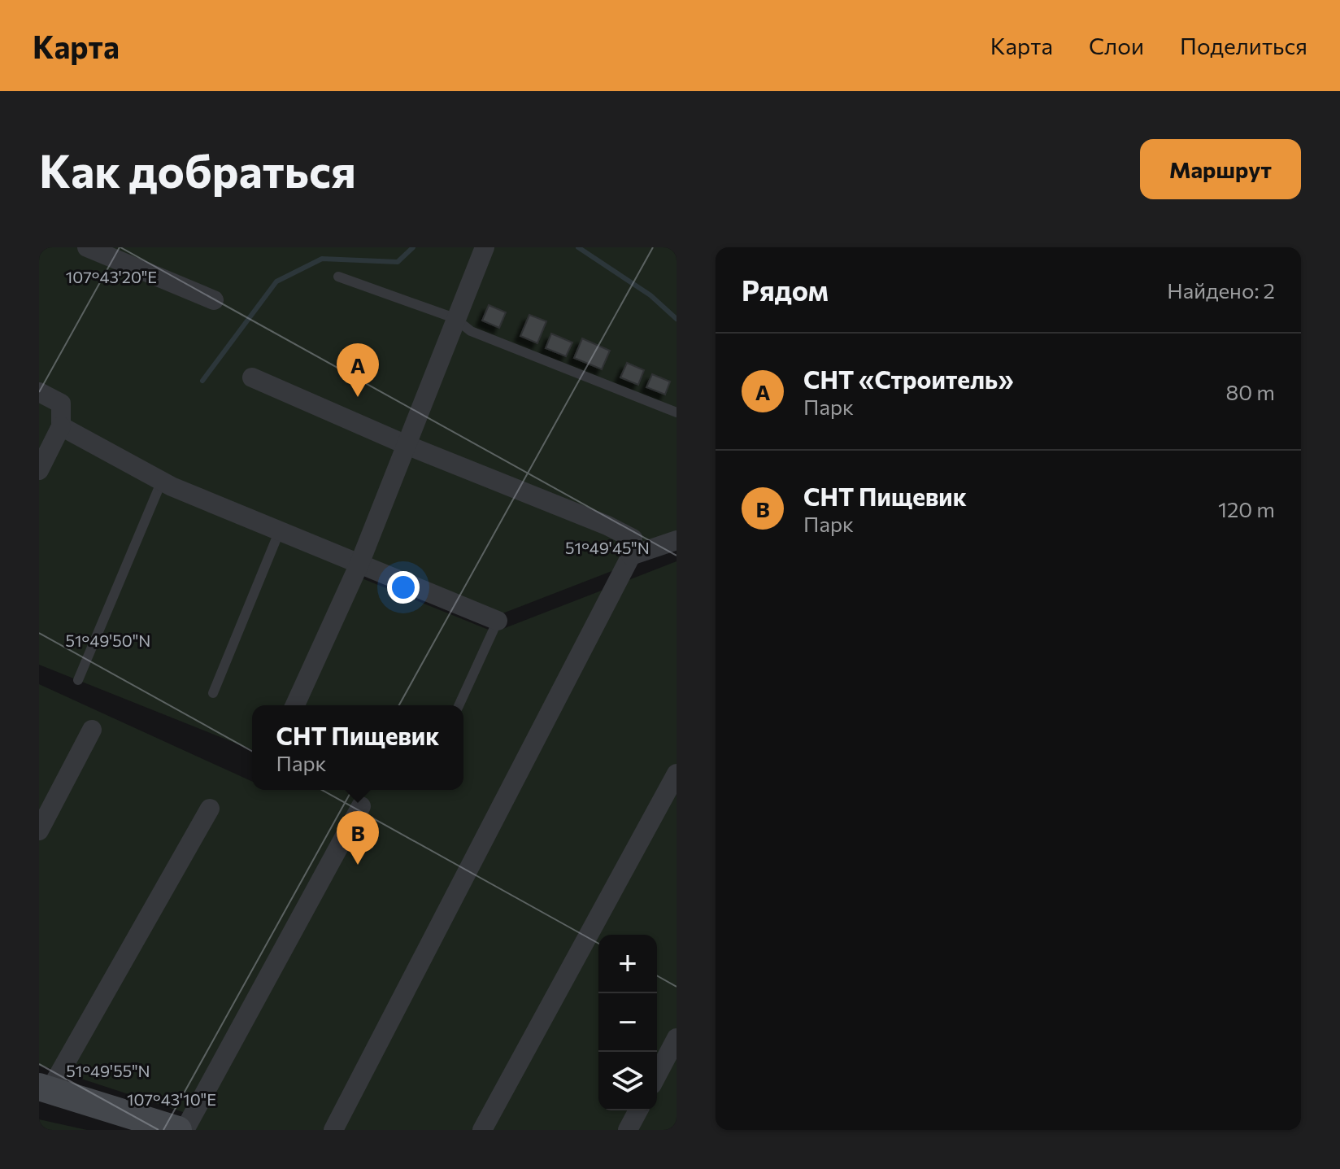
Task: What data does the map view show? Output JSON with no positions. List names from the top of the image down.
{
  "page": {
    "header": "Карта",
    "nav": ["Карта", "Слои", "Поделиться"],
    "buttons": "Маршрут",
    "title": "Как добраться",
    "heading": ["Рядом", "Найдено: 2"],
    "list": [
      {
        "mark": "A",
        "name": "СНТ «Строитель»",
        "note": "Парк",
        "value": "80 m"
      },
      {
        "mark": "B",
        "name": "СНТ Пищевик",
        "note": "Парк",
        "value": "120 m"
      }
    ],
    "pins": ["A", "B"],
    "popup": ["СНТ Пищевик", "Парк"],
    "map_buttons": ["+", "−"]
  },
  "coordinates": [
    "107°43'20\"E",
    "51°49'45\"N",
    "51°49'50\"N",
    "51°49'55\"N",
    "107°43'10\"E"
  ]
}
